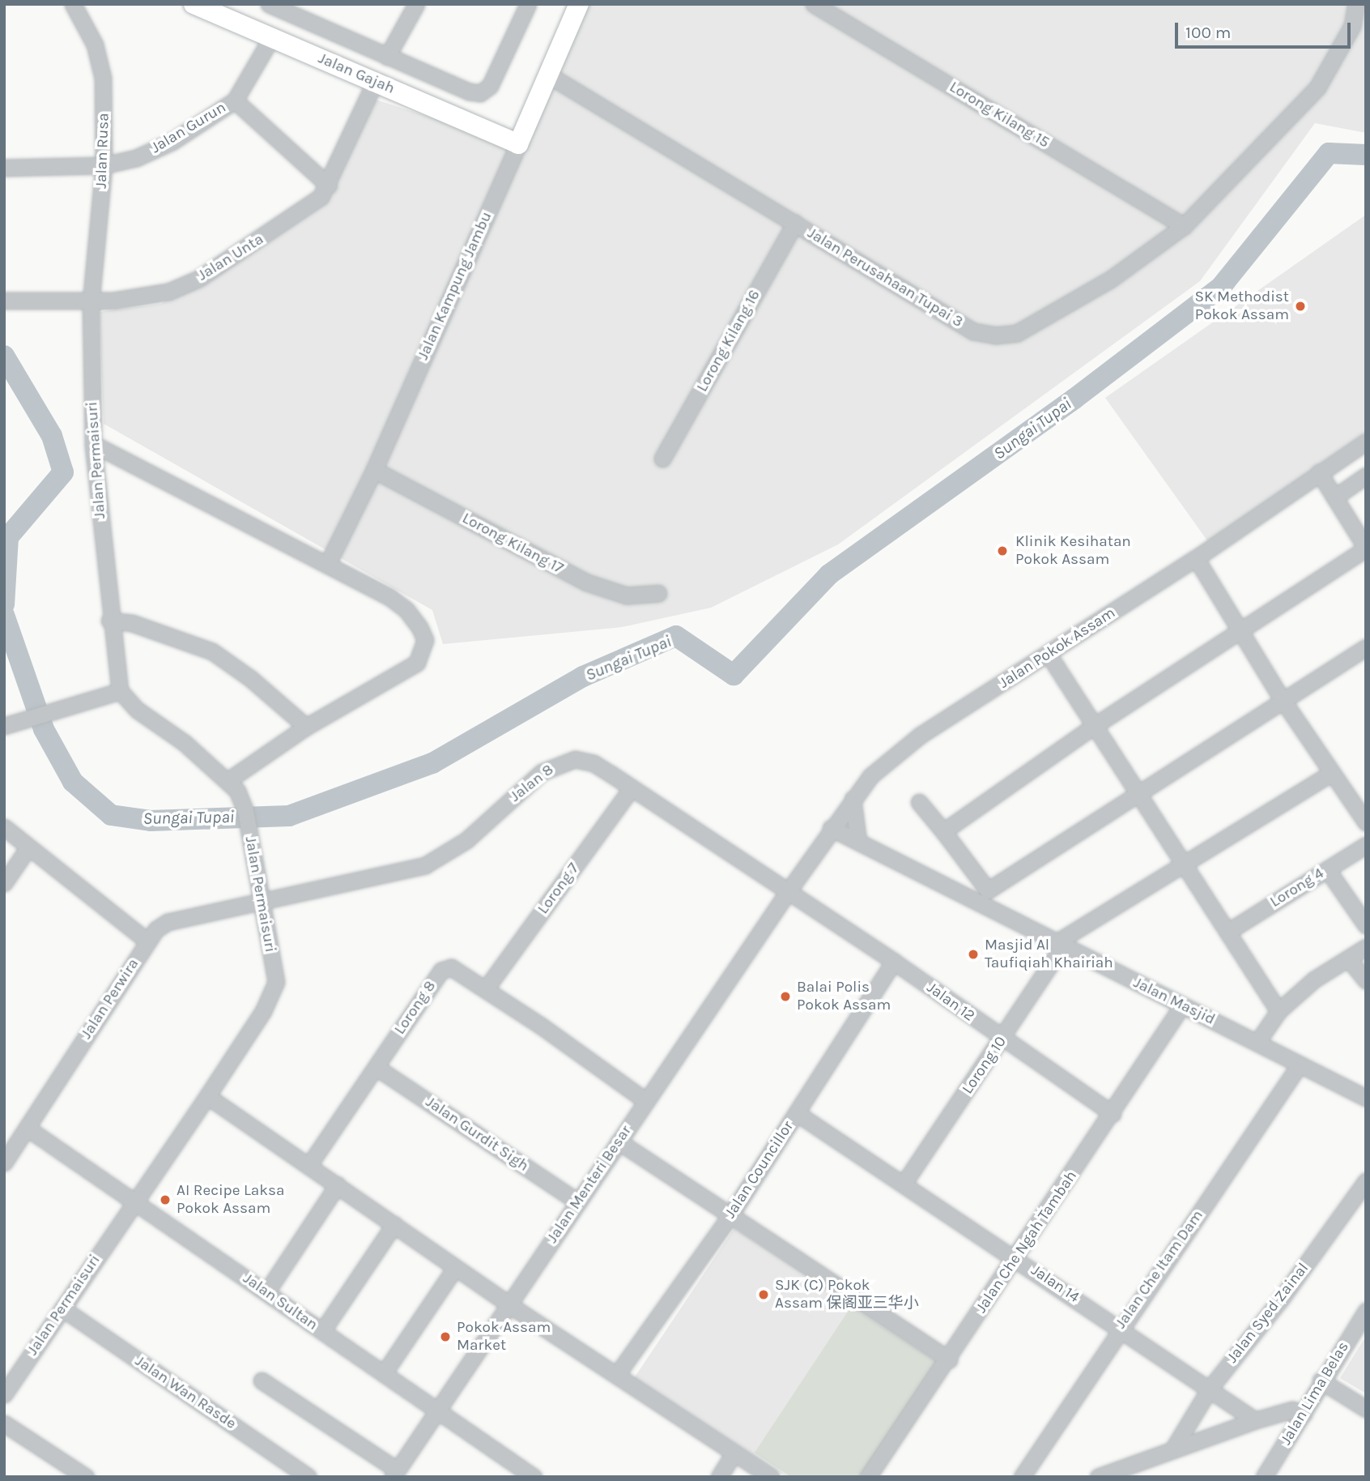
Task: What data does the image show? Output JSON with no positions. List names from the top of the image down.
{
  "streets": {
    "main road": ["Jalan Gajah", "Jalan Kampung Jambu"],
    "street": [
      "Lorong Kilang 15",
      "Jalan Gurun",
      "Jalan Rusa",
      "Jalan Unta",
      "Jalan Perusahaan Tupai 3",
      "Lorong Kilang 16",
      "Jalan Permaisuri",
      "Lorong Kilang 17",
      "Jalan Pokok Assam",
      "Jalan 8",
      "Lorong 4",
      "Lorong 7",
      "Jalan Perwira",
      "Jalan Masjid",
      "Jalan 12",
      "Lorong 8",
      "Lorong 10",
      "Jalan Gurdit Sigh",
      "Jalan Councillor",
      "Jalan Menteri Besar",
      "Jalan Che Ngah Tambah",
      "Jalan Che Itam Dam",
      "Jalan 14",
      "Jalan Sultan",
      "Jalan Syed Zainal",
      "Jalan Wan Rasde",
      "Jalan Lima Belas"
    ]
  },
  "crossings": [
    ["Jalan Gajah", "Jalan Gurun"],
    ["Jalan Gajah", "Jalan Unta"],
    ["Jalan Gajah", "Jalan Kampung Jambu"],
    ["Lorong Kilang 15", "Jalan Perusahaan Tupai 3"],
    ["Jalan Gurun", "Jalan Rusa"],
    ["Jalan Rusa", "Jalan Unta"],
    ["Jalan Rusa", "Jalan Permaisuri"],
    ["Jalan Unta", "Jalan Permaisuri"],
    ["Jalan Perusahaan Tupai 3", "Jalan Kampung Jambu"],
    ["Jalan Perusahaan Tupai 3", "Lorong Kilang 16"],
    ["Jalan Kampung Jambu", "Lorong Kilang 17"],
    ["Jalan Permaisuri", "Jalan 8"],
    ["Jalan Permaisuri", "Jalan Perwira"],
    ["Jalan Permaisuri", "Jalan Sultan"],
    ["Jalan Permaisuri", "Jalan Wan Rasde"],
    ["Jalan Pokok Assam", "Jalan 8"],
    ["Jalan Pokok Assam", "Jalan Masjid"],
    ["Jalan Pokok Assam", "Jalan 12"],
    ["Jalan Pokok Assam", "Jalan Menteri Besar"],
    ["Jalan 8", "Lorong 7"],
    ["Jalan 8", "Jalan Perwira"],
    ["Jalan 8", "Jalan 12"],
    ["Jalan 8", "Jalan Menteri Besar"],
    ["Lorong 7", "Lorong 8"],
    ["Jalan Perwira", "Jalan Sultan"],
    ["Jalan Masjid", "Lorong 10"],
    ["Jalan Masjid", "Jalan Che Ngah Tambah"],
    ["Jalan Masjid", "Jalan Che Itam Dam"],
    ["Jalan 12", "Lorong 10"],
    ["Jalan 12", "Jalan Councillor"],
    ["Jalan 12", "Jalan Menteri Besar"],
    ["Jalan 12", "Jalan Che Ngah Tambah"],
    ["Lorong 8", "Jalan Gurdit Sigh"],
    ["Lorong 8", "Jalan Menteri Besar"],
    ["Lorong 10", "Jalan 14"],
    ["Jalan Gurdit Sigh", "Jalan Menteri Besar"],
    ["Jalan Councillor", "Jalan 14"],
    ["Jalan Menteri Besar", "Jalan Sultan"],
    ["Jalan Che Ngah Tambah", "Jalan 14"],
    ["Jalan Che Itam Dam", "Jalan 14"],
    ["Jalan 14", "Jalan Syed Zainal"]
  ],
  "water": ["Sungai Tupai"],
  "places": [
    "SK Methodist Pokok Assam",
    "Klinik Kesihatan Pokok Assam",
    "Masjid Al Taufiqiah Khairiah",
    "Balai Polis Pokok Assam",
    "AI Recipe Laksa Pokok Assam",
    "SJK (C) Pokok Assam 保阁亚三华小",
    "Pokok Assam Market"
  ],
  "scale_bar": "100 m"
}
